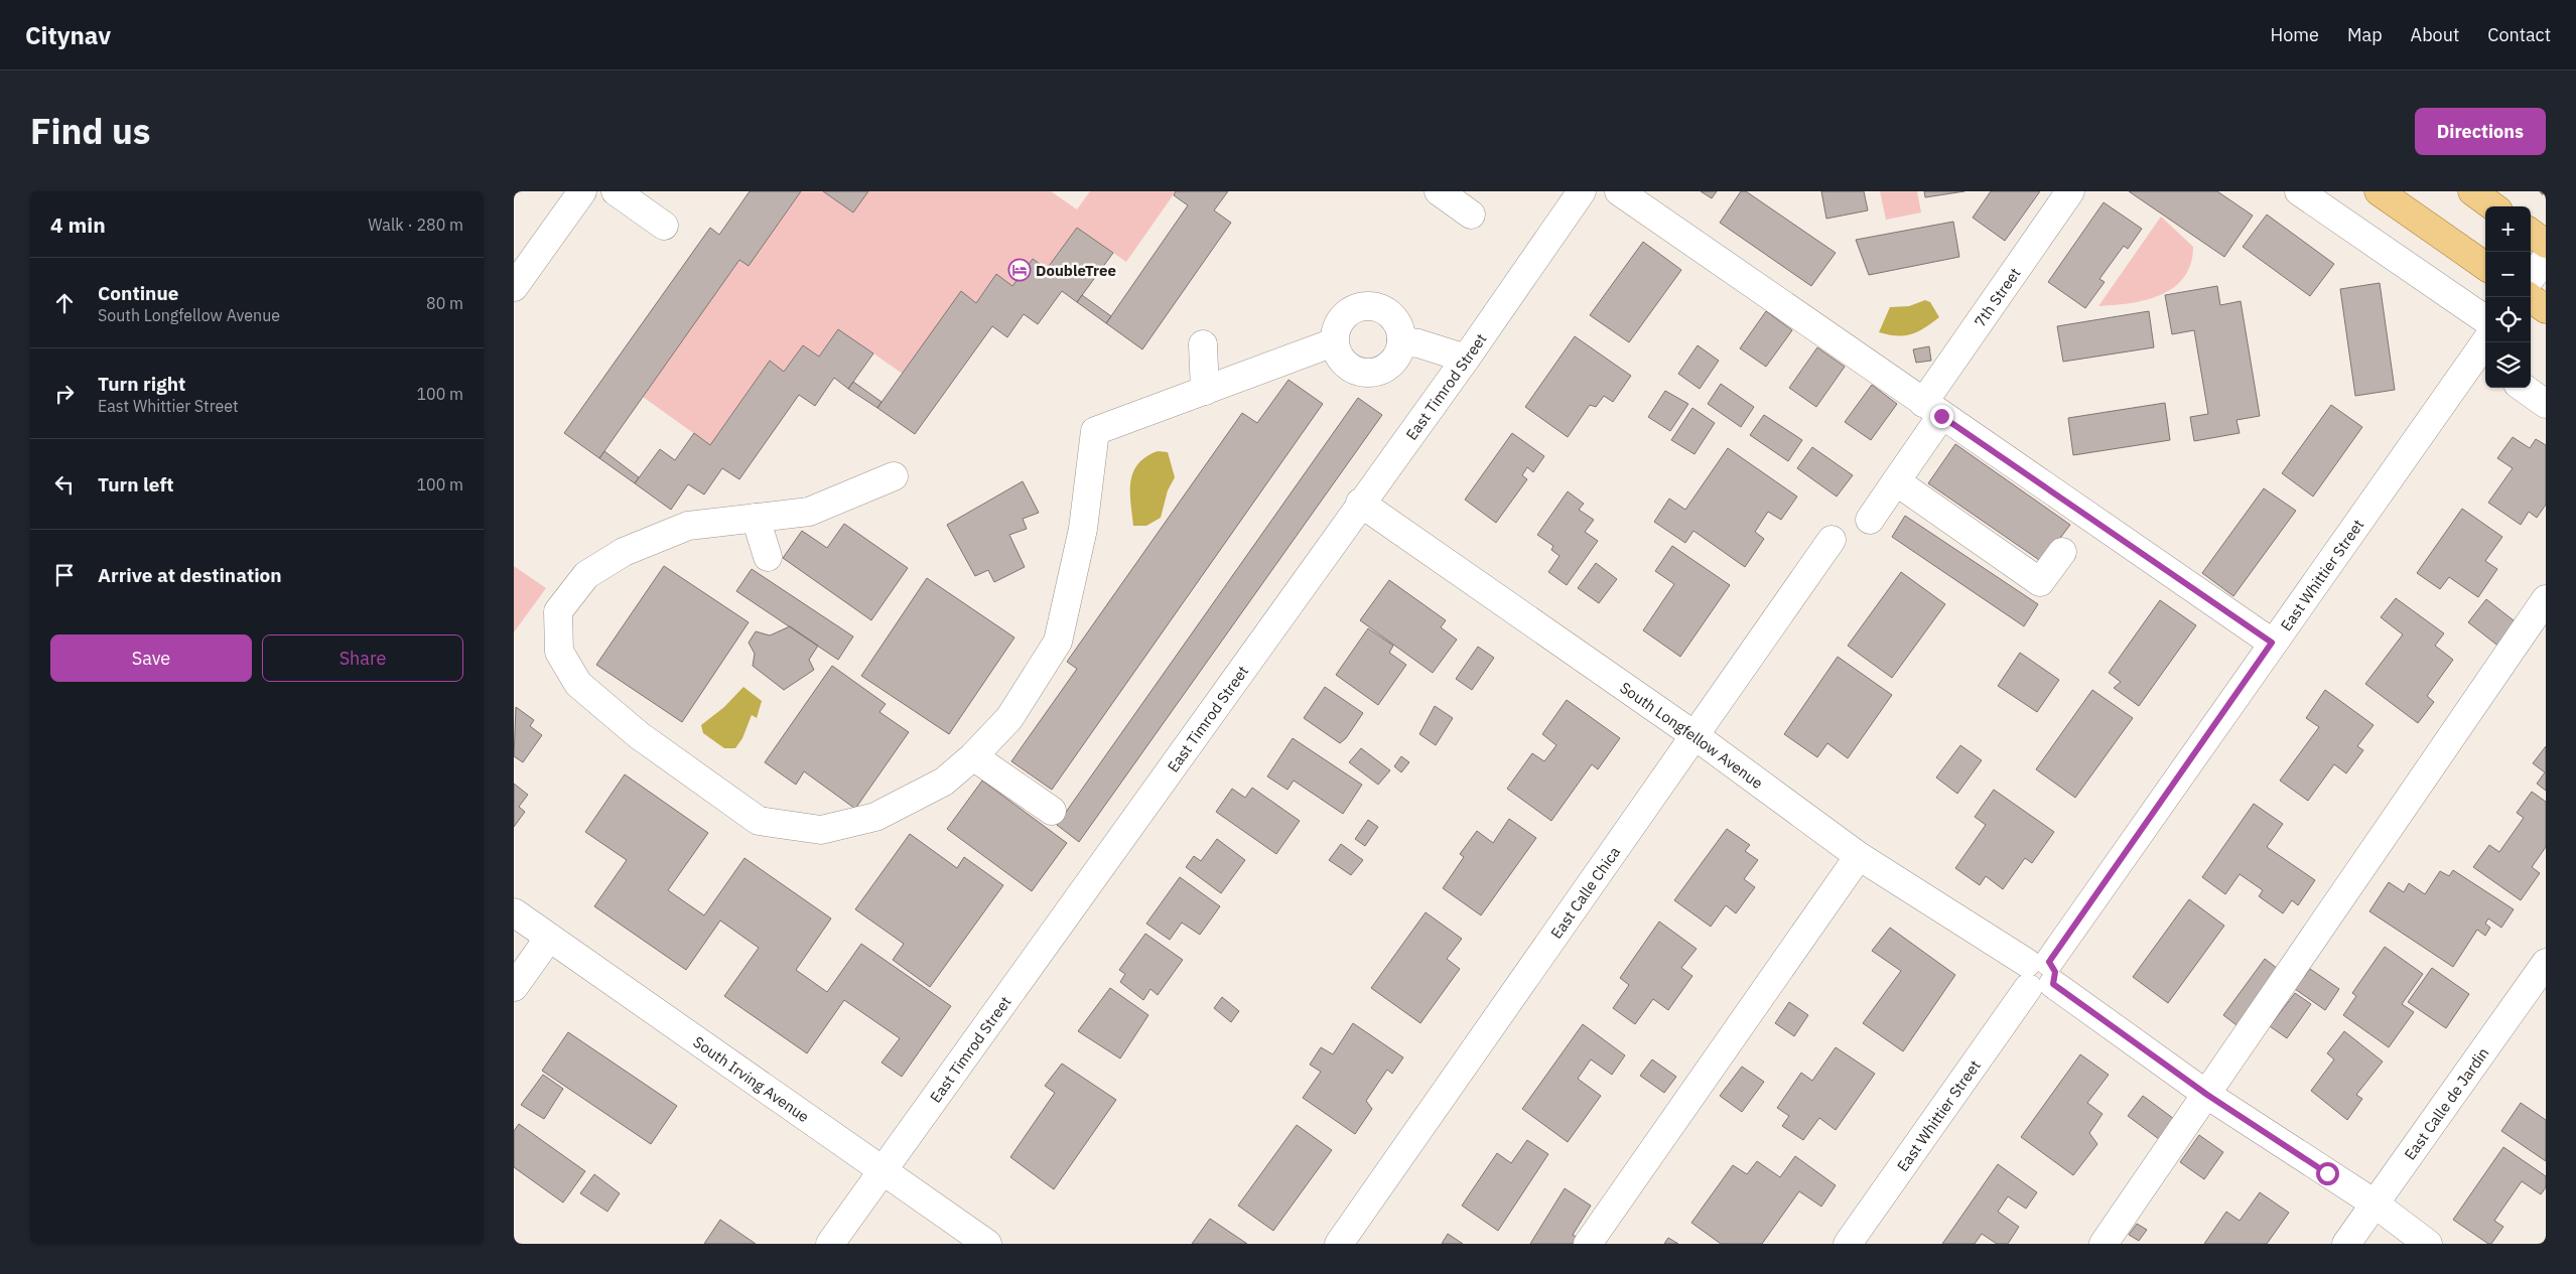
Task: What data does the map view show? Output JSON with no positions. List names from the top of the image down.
{
  "streets": {
    "street": [
      "7th Street",
      "East Timrod Street",
      "East Whittier Street",
      "South Longfellow Avenue",
      "East Calle Chica",
      "South Irving Avenue",
      "East Calle de Jardin"
    ]
  },
  "crossings": [
    ["East Timrod Street", "South Longfellow Avenue"],
    ["East Timrod Street", "South Irving Avenue"],
    ["East Whittier Street", "South Longfellow Avenue"],
    ["South Longfellow Avenue", "East Calle Chica"],
    ["South Longfellow Avenue", "East Calle de Jardin"]
  ],
  "places": {
    "hotel": ["DoubleTree"]
  },
  "page": {
    "header": "Citynav",
    "nav": [
      "Home",
      "Map",
      "About",
      "Contact"
    ],
    "title": "Find us",
    "buttons": [
      "Directions",
      ["Save", "Share"]
    ],
    "heading": ["4 min", "Walk · 280 m"],
    "map_buttons": ["+", "−"],
    "list": [
      ["Continue", "South Longfellow Avenue", "80 m"],
      ["Turn right", "East Whittier Street", "100 m"],
      ["Turn left", "100 m"],
      "Arrive at destination"
    ]
  }
}
